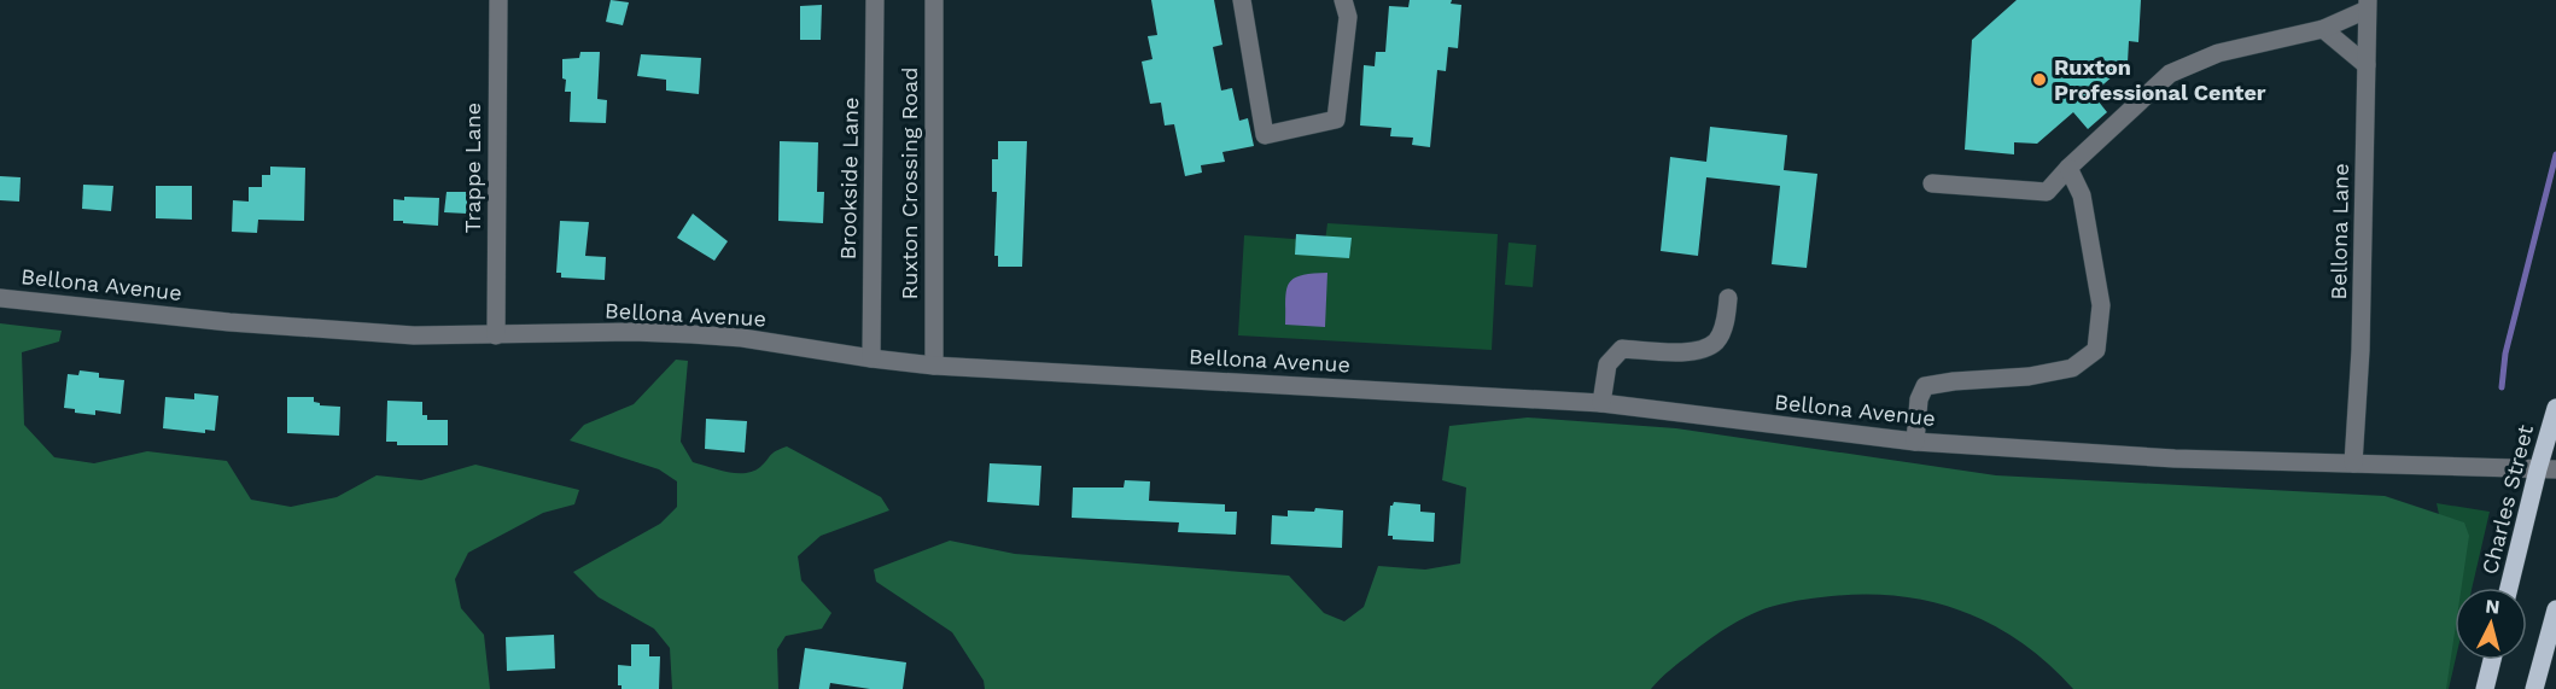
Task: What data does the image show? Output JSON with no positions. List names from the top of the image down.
{
  "streets": {
    "main road": ["Charles Street"],
    "street": [
      "Trappe Lane",
      "Brookside Lane",
      "Ruxton Crossing Road",
      "Bellona Lane",
      "Bellona Avenue"
    ]
  },
  "crossings": [
    ["Trappe Lane", "Bellona Avenue"],
    ["Brookside Lane", "Bellona Avenue"],
    ["Ruxton Crossing Road", "Bellona Avenue"],
    ["Bellona Lane", "Bellona Avenue"],
    ["Bellona Avenue", "Charles Street"]
  ],
  "places": ["Ruxton Professional Center"],
  "north": "top"
}
